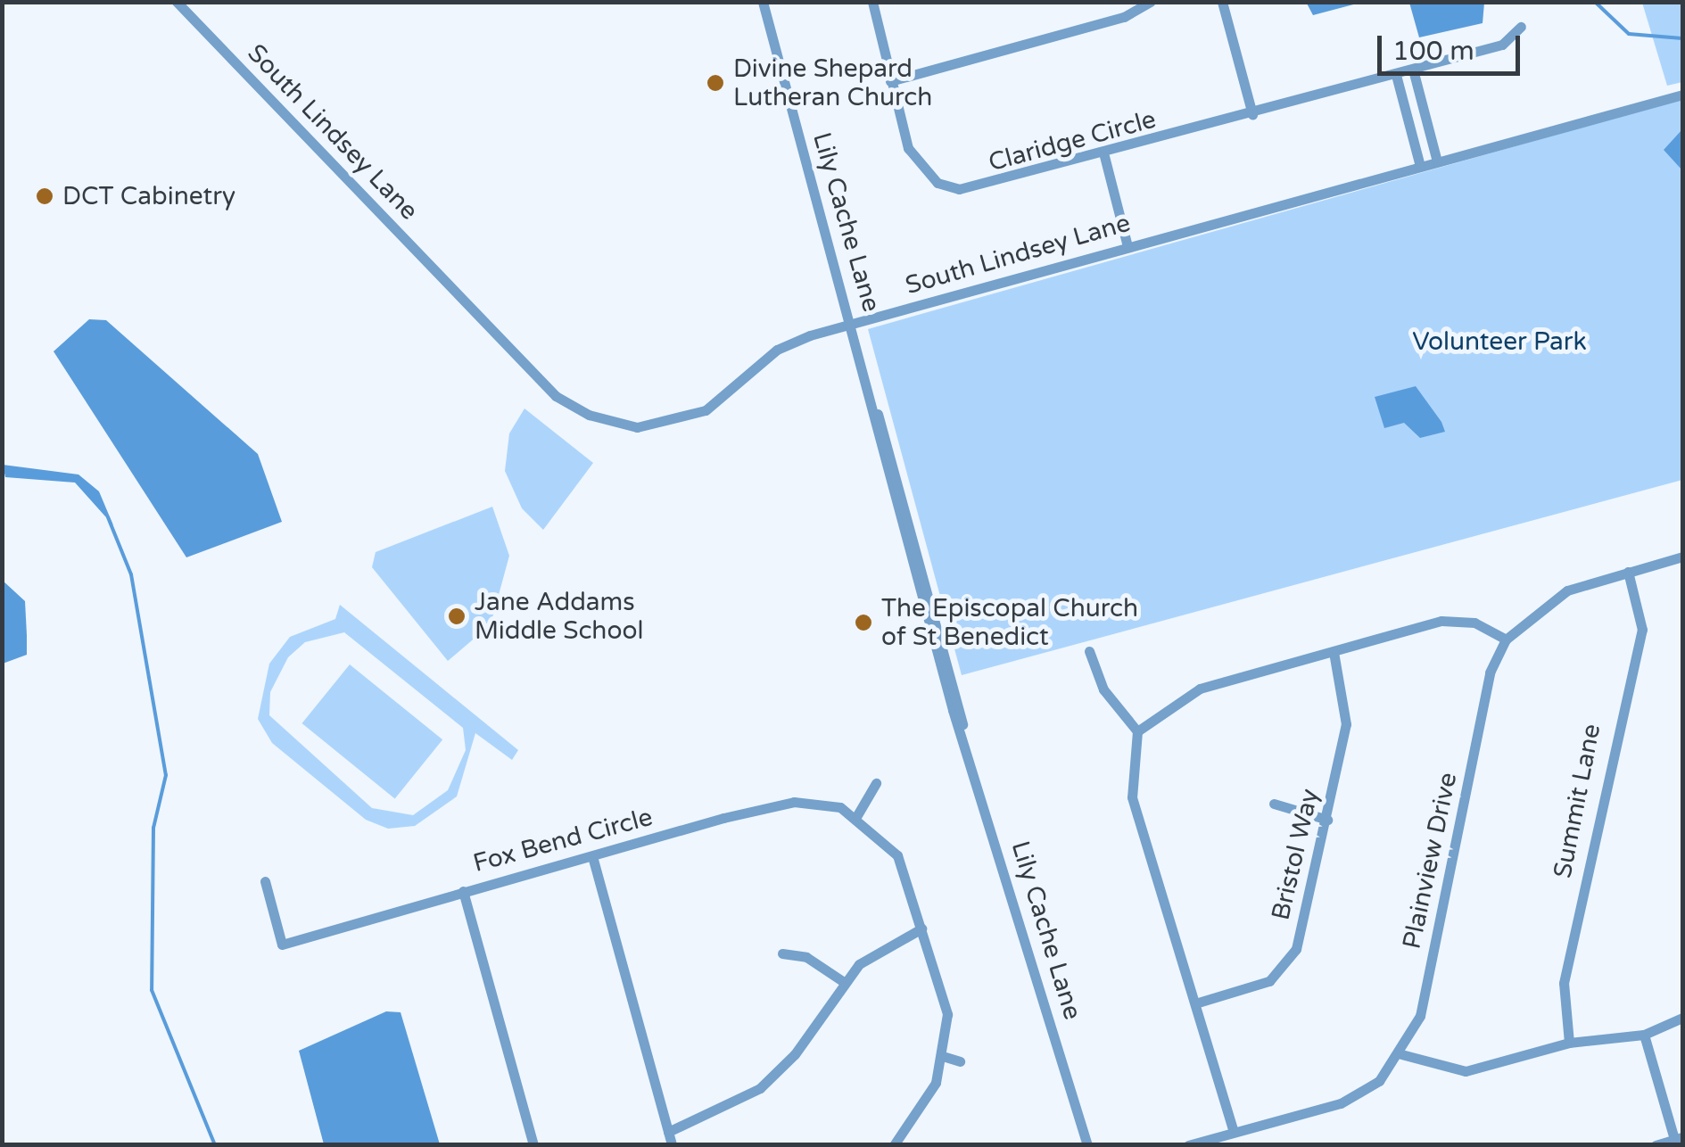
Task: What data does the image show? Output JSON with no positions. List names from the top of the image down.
{
  "streets": {
    "street": [
      "South Lindsey Lane",
      "Claridge Circle",
      "Lily Cache Lane",
      "Summit Lane",
      "Fox Bend Circle",
      "Bristol Way",
      "Plainview Drive"
    ]
  },
  "crossings": [
    ["South Lindsey Lane", "Lily Cache Lane"],
    ["Summit Lane", "Plainview Drive"]
  ],
  "parks": ["Volunteer Park"],
  "places": [
    "Divine Shepard Lutheran Church",
    "DCT Cabinetry",
    "Jane Addams Middle School",
    "The Episcopal Church of St Benedict"
  ],
  "scale_bar": "100 m"
}
